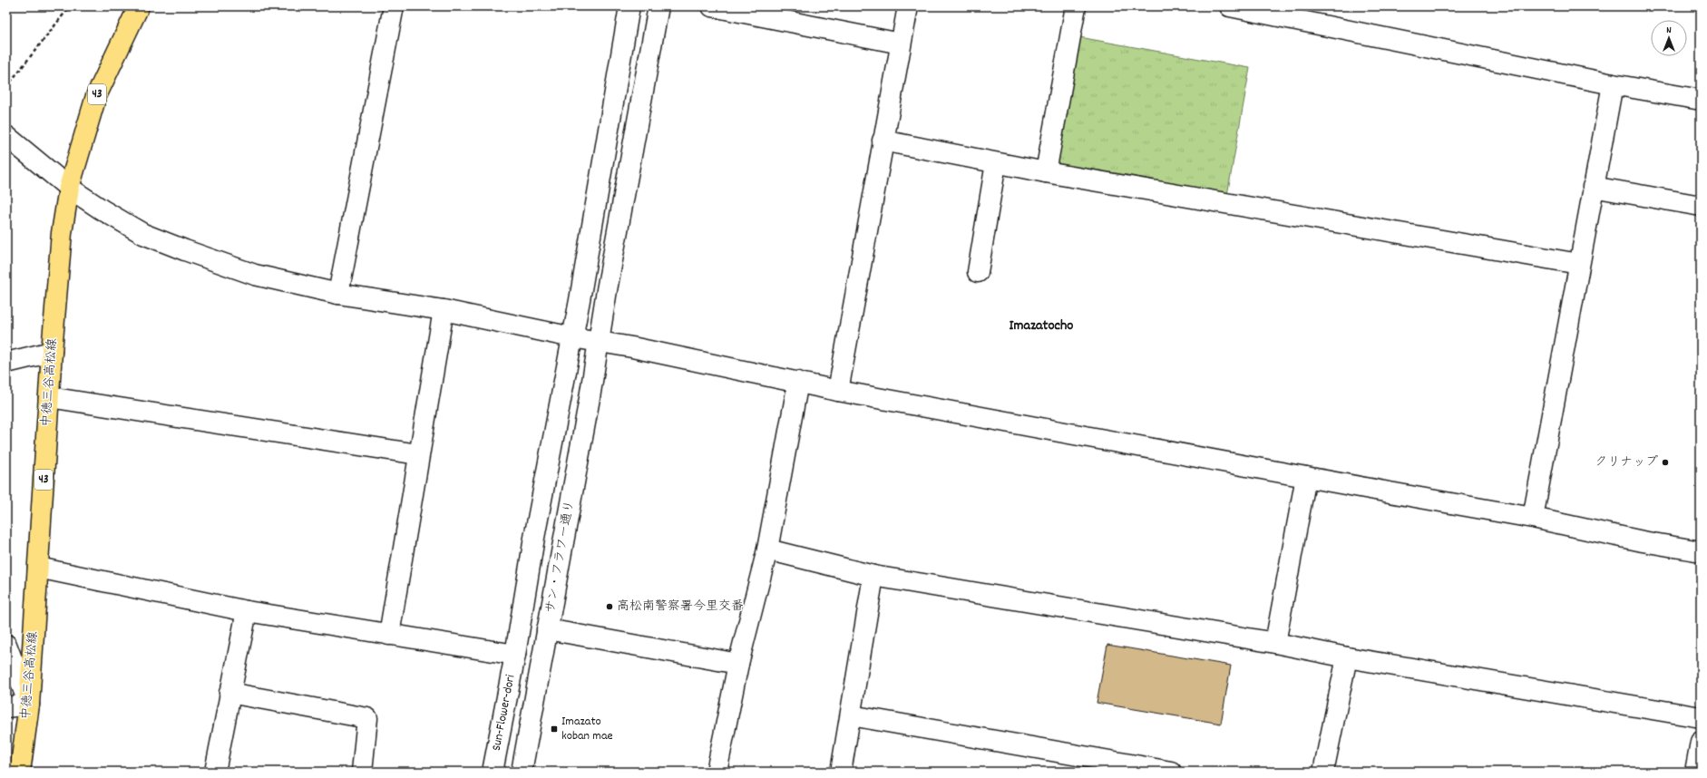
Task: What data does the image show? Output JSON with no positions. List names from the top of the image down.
{
  "streets": {
    "main road": ["43", "中徳三谷高松線"],
    "street": ["サン・フラワー通り", "Sun-Flower-dori"]
  },
  "districts": ["Imazatocho"],
  "places": {
    "other": ["クリナップ", "高松南警察署今里交番"],
    "transit": ["Imazato koban mae"]
  },
  "north": "top"
}
